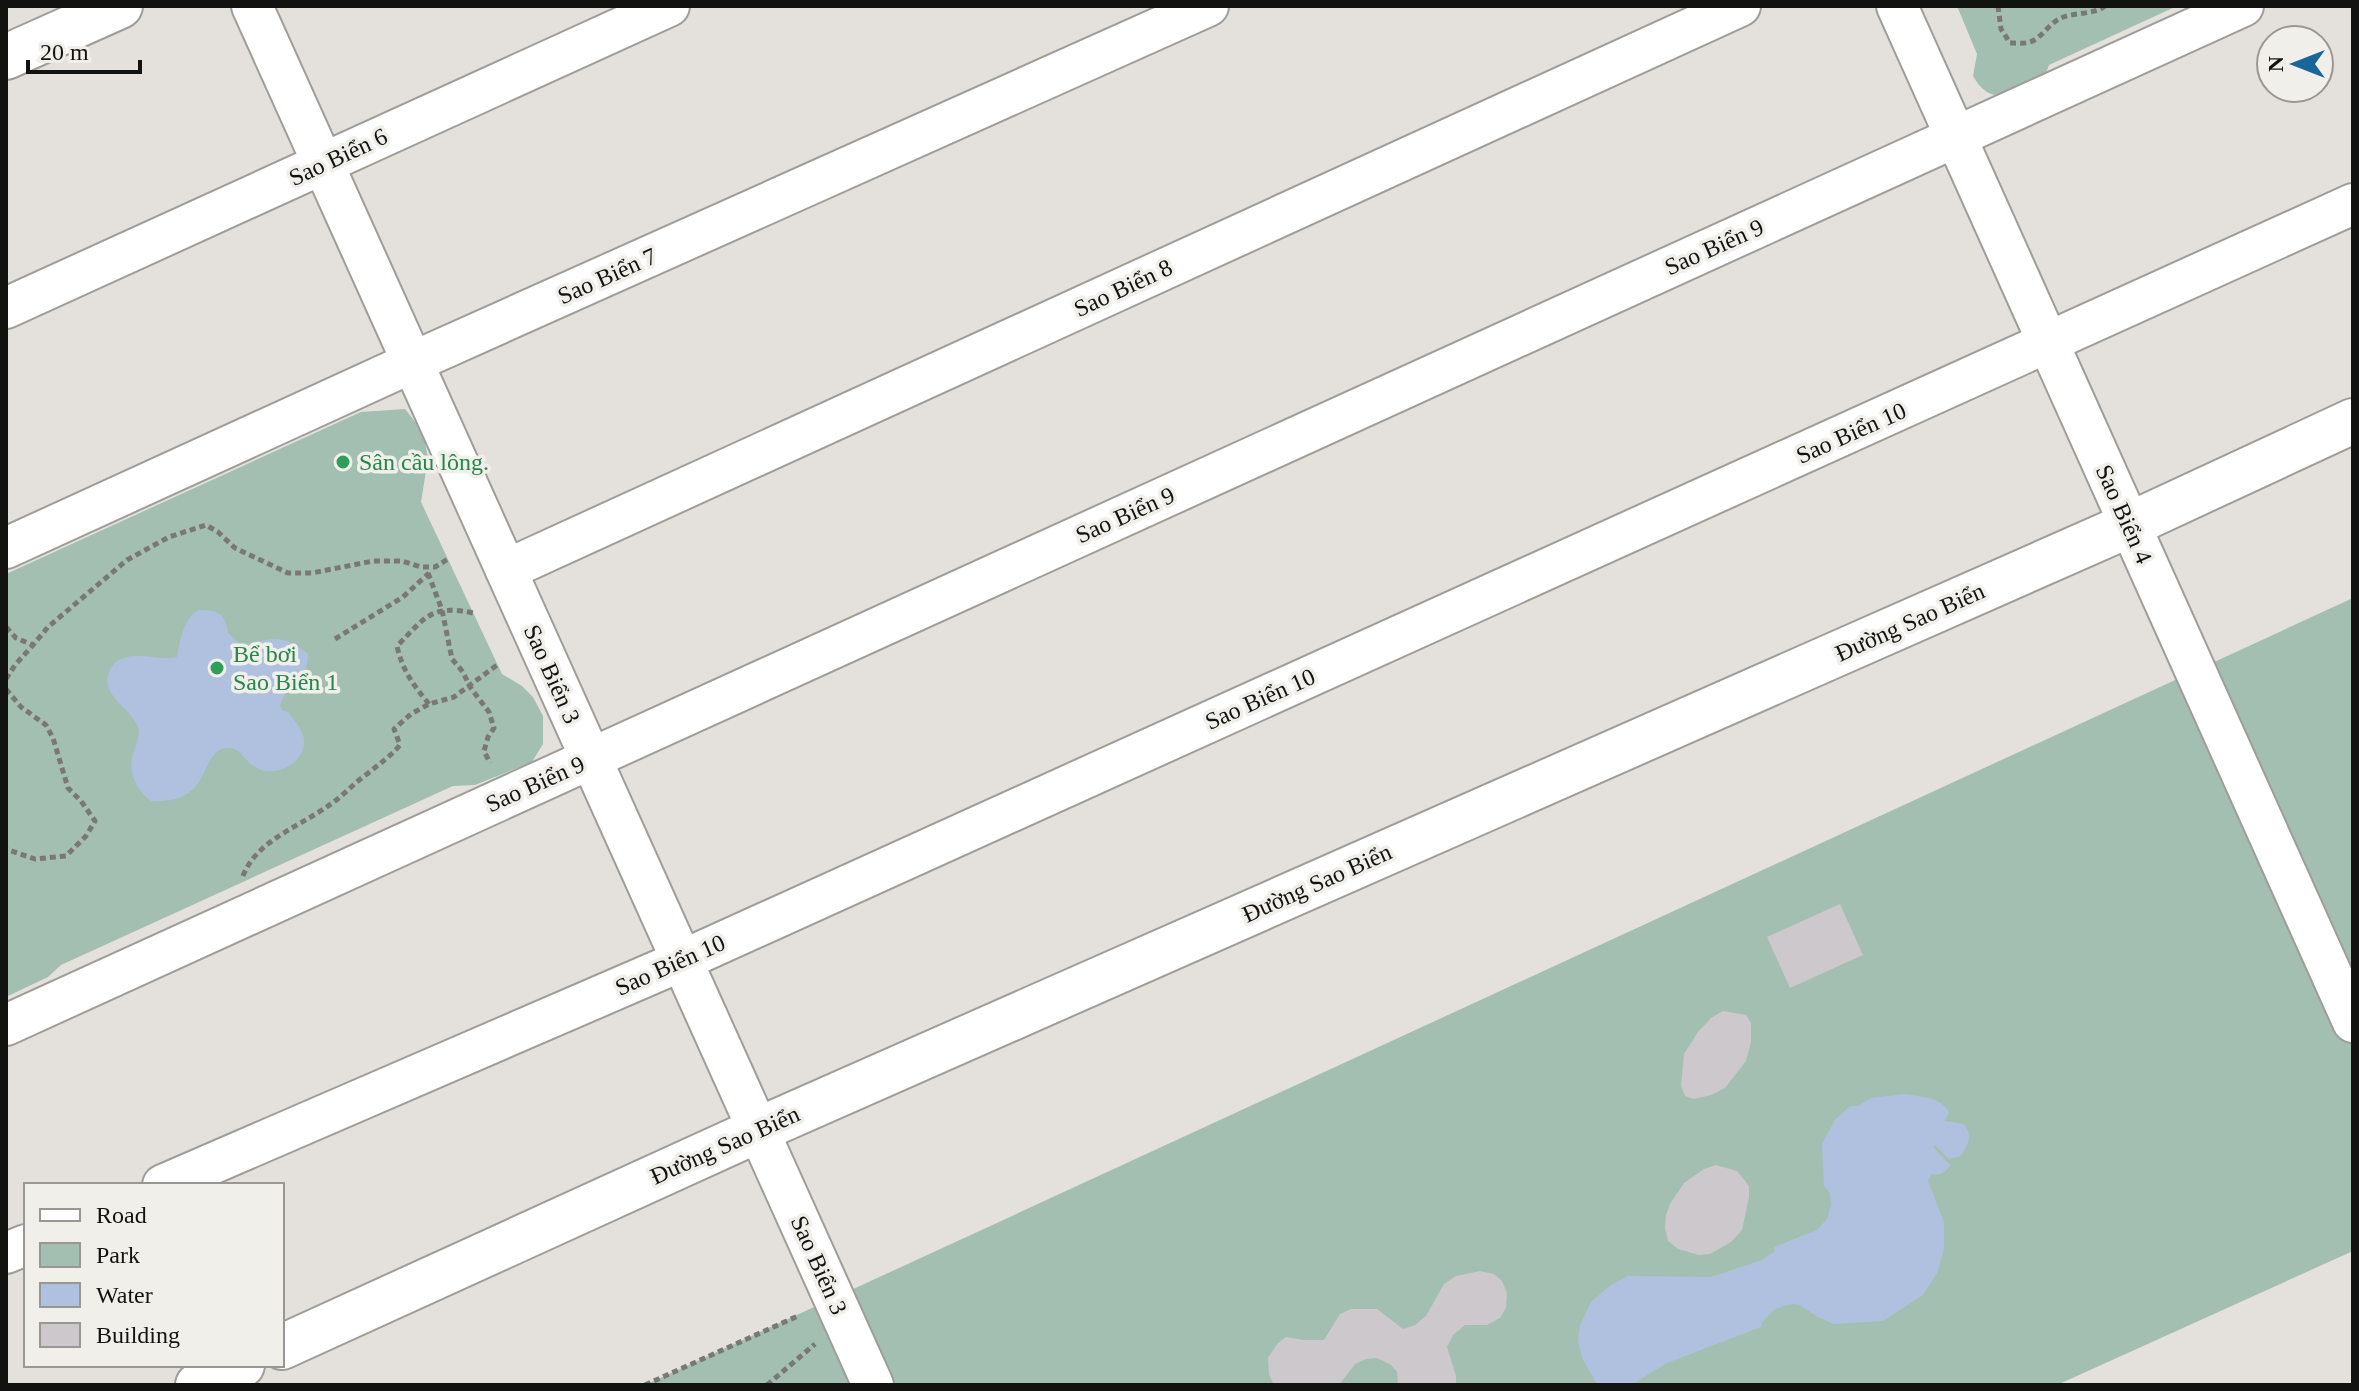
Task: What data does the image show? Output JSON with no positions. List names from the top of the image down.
{
  "streets": {
    "street": [
      "Sao Biển 6",
      "Sao Biển 9",
      "Sao Biển 7",
      "Sao Biển 8",
      "Sao Biển 10",
      "Sao Biển 4",
      "Đường Sao Biển",
      "Sao Biển 3"
    ]
  },
  "crossings": [
    ["Sao Biển 6", "Sao Biển 3"],
    ["Sao Biển 9", "Sao Biển 4"],
    ["Sao Biển 9", "Sao Biển 3"],
    ["Sao Biển 7", "Sao Biển 3"],
    ["Sao Biển 8", "Sao Biển 3"],
    ["Sao Biển 10", "Sao Biển 4"],
    ["Sao Biển 10", "Sao Biển 3"],
    ["Sao Biển 4", "Đường Sao Biển"],
    ["Đường Sao Biển", "Sao Biển 3"]
  ],
  "places": ["Sân cầu lông.", "Bể bơi Sao Biển 1"],
  "legend": [
    "Road",
    "Park",
    "Water",
    "Building"
  ],
  "scale_bar": "20 m",
  "north": "left"
}
